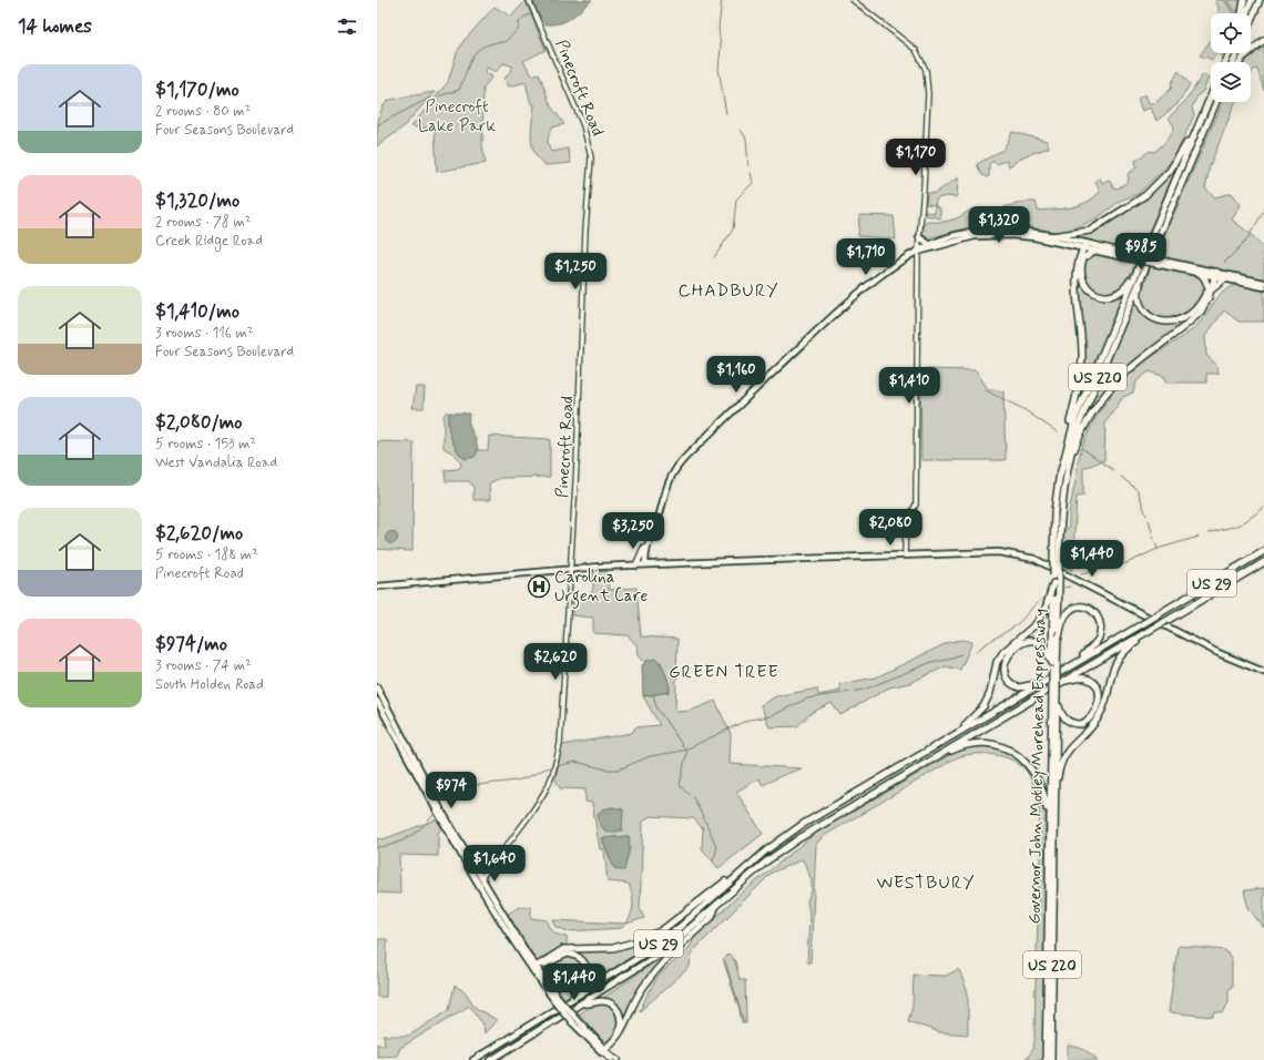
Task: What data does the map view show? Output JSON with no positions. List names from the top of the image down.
{
  "streets": {
    "highway": ["US 220", "US 29", "Governor John Motley Morehead Expressway"],
    "street": ["Pinecroft Road"]
  },
  "districts": ["CHADBURY", "GREEN TREE", "WESTBURY"],
  "parks": ["Pinecroft Lake Park"],
  "places": {
    "hospital": ["Carolina Urgent Care"]
  },
  "page": {
    "heading": "14 homes",
    "list": [
      {
        "name": "$1,170/mo",
        "note": "2 rooms · 80 m² · Four Seasons Boulevard"
      },
      {
        "name": "$1,320/mo",
        "note": "2 rooms · 78 m² · Creek Ridge Road"
      },
      {
        "name": "$1,410/mo",
        "note": "3 rooms · 116 m² · Four Seasons Boulevard"
      },
      {
        "name": "$2,080/mo",
        "note": "5 rooms · 153 m² · West Vandalia Road"
      },
      {
        "name": "$2,620/mo",
        "note": "5 rooms · 188 m² · Pinecroft Road"
      },
      {
        "name": "$974/mo",
        "note": "3 rooms · 74 m² · South Holden Road"
      }
    ],
    "price": [
      "$1,170",
      "$1,320",
      "$985",
      "$1,710",
      "$1,250",
      "$1,160",
      "$1,410",
      "$2,080",
      "$3,250",
      "$1,440",
      "$2,620",
      "$974",
      "$1,640",
      "$1,440"
    ]
  }
}
